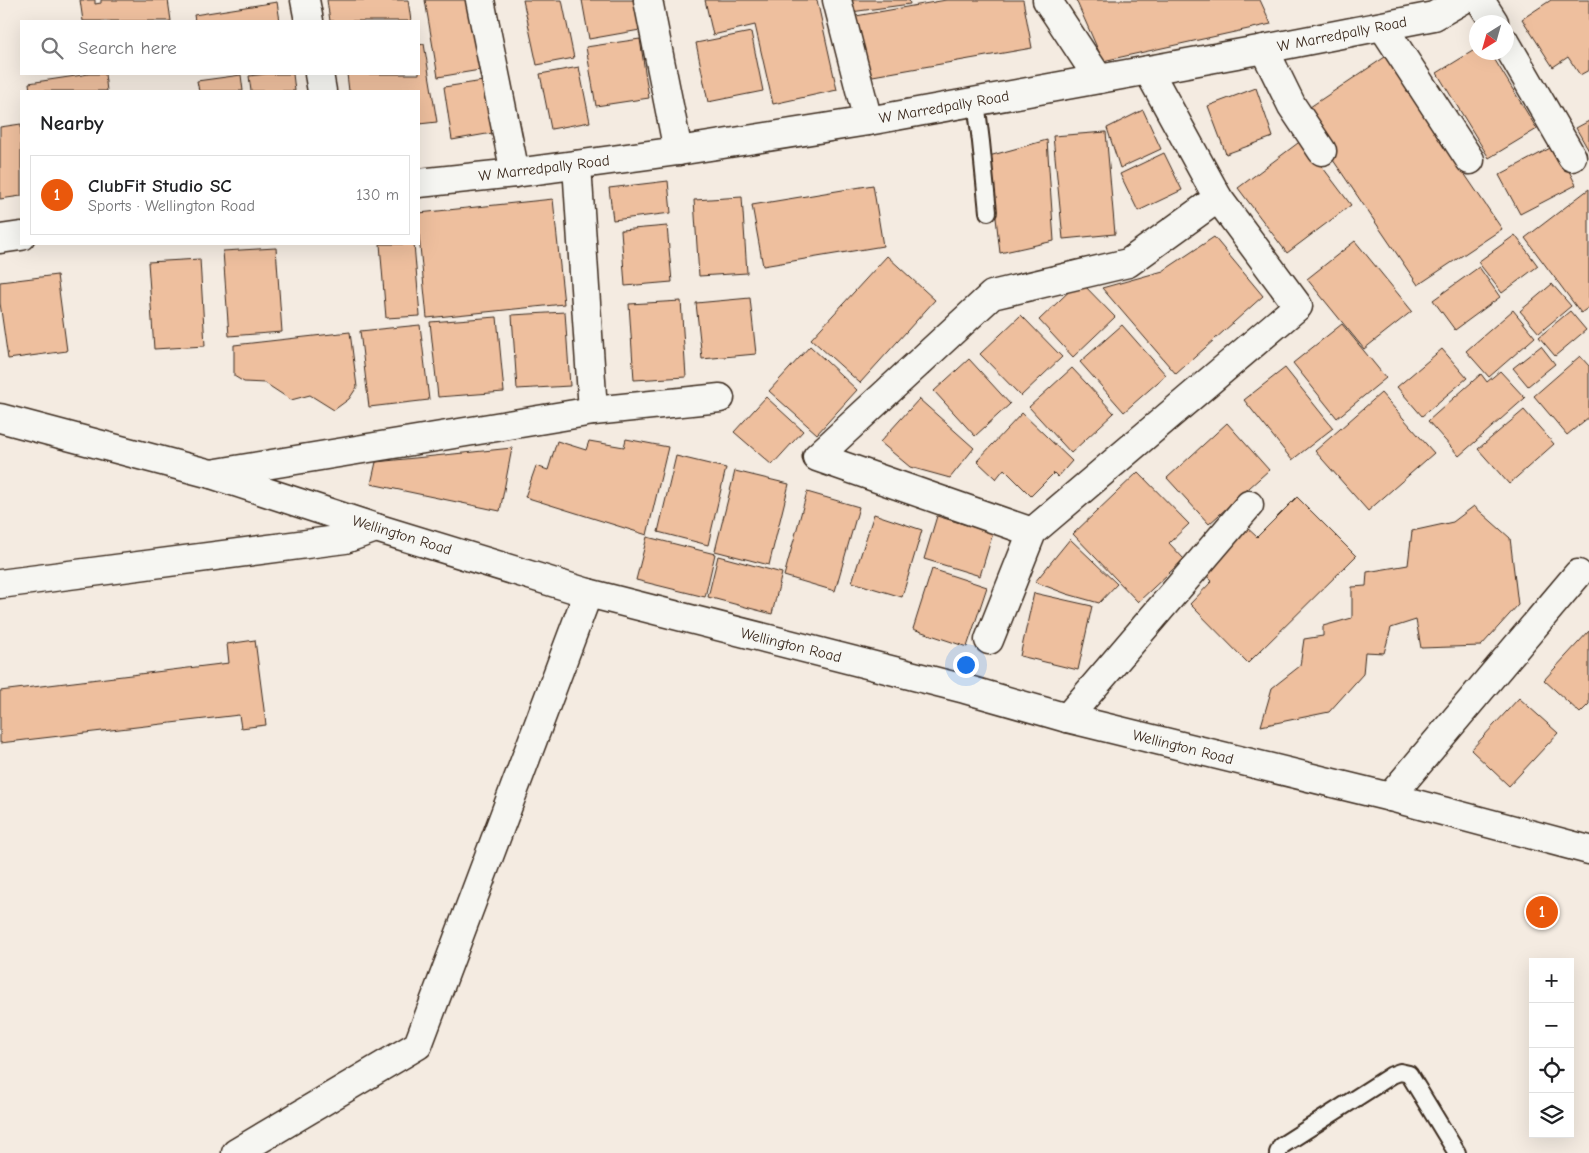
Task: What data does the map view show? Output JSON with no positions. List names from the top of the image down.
{
  "streets": {
    "street": ["W Marredpally Road", "Wellington Road"]
  },
  "north": "bottom left",
  "page": {
    "search": "Search here",
    "heading": "Nearby",
    "list": [
      {
        "mark": "1",
        "name": "ClubFit Studio SC",
        "note": "Sports · Wellington Road",
        "value": "130 m"
      }
    ],
    "pins": "1",
    "map_buttons": ["+", "−"]
  }
}
